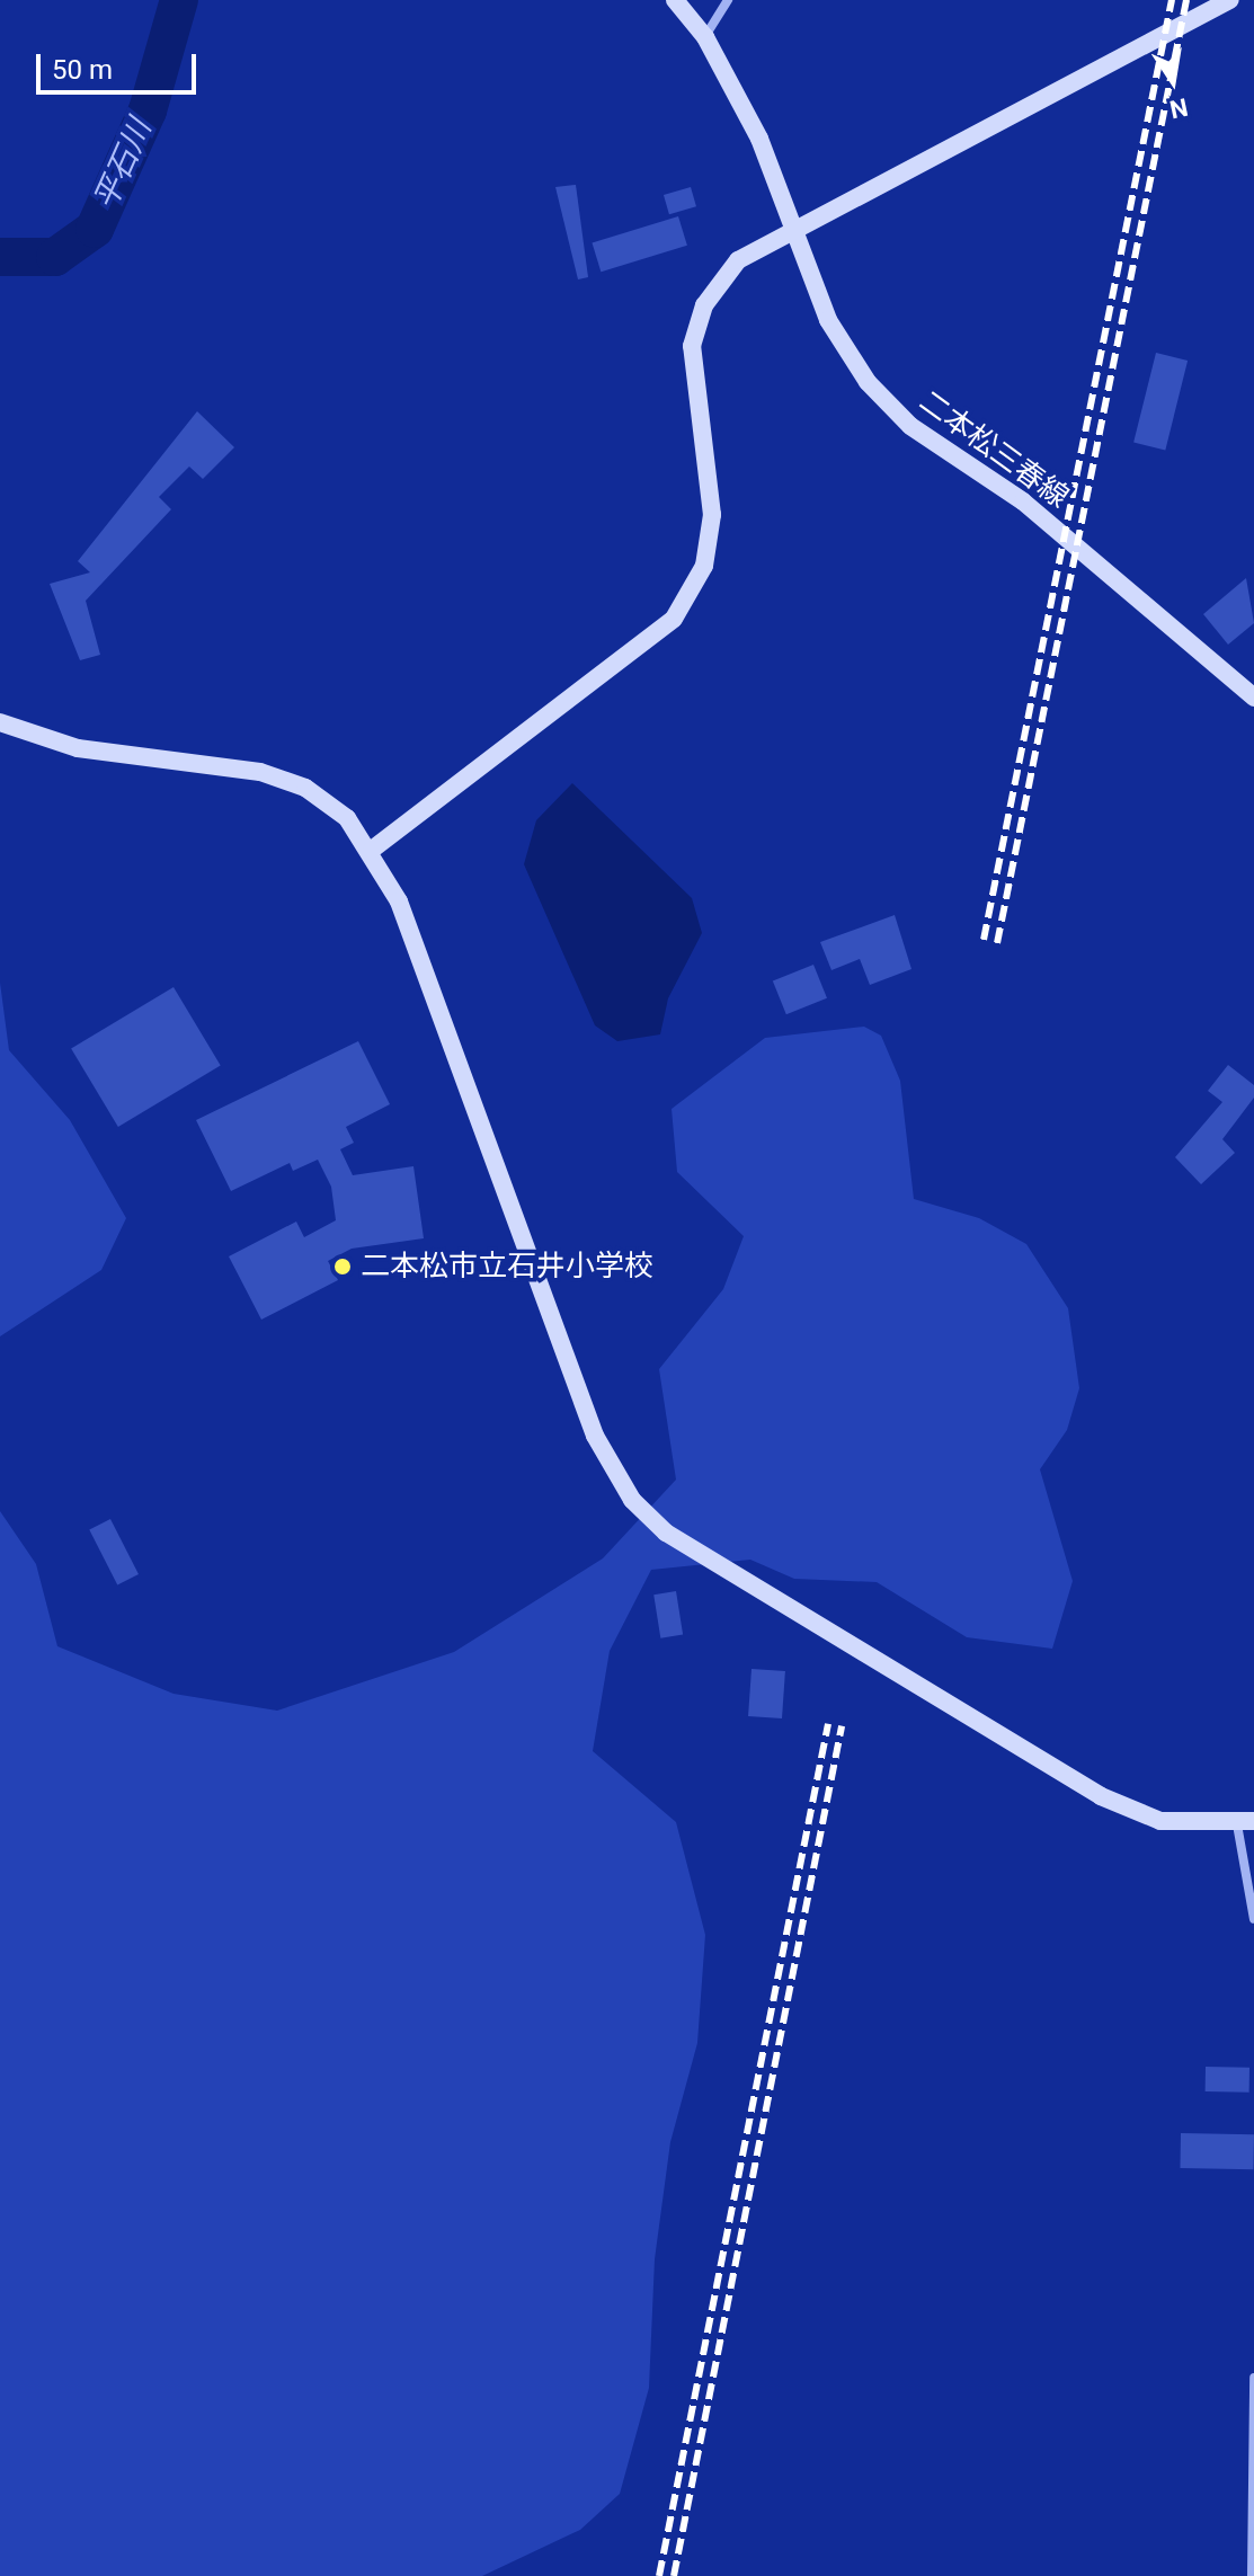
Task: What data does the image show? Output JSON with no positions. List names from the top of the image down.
{
  "streets": {
    "street": ["二本松三春線"]
  },
  "water": ["平石川"],
  "places": ["二本松市立石井小学校"],
  "scale_bar": "50 m",
  "north": "bottom"
}
